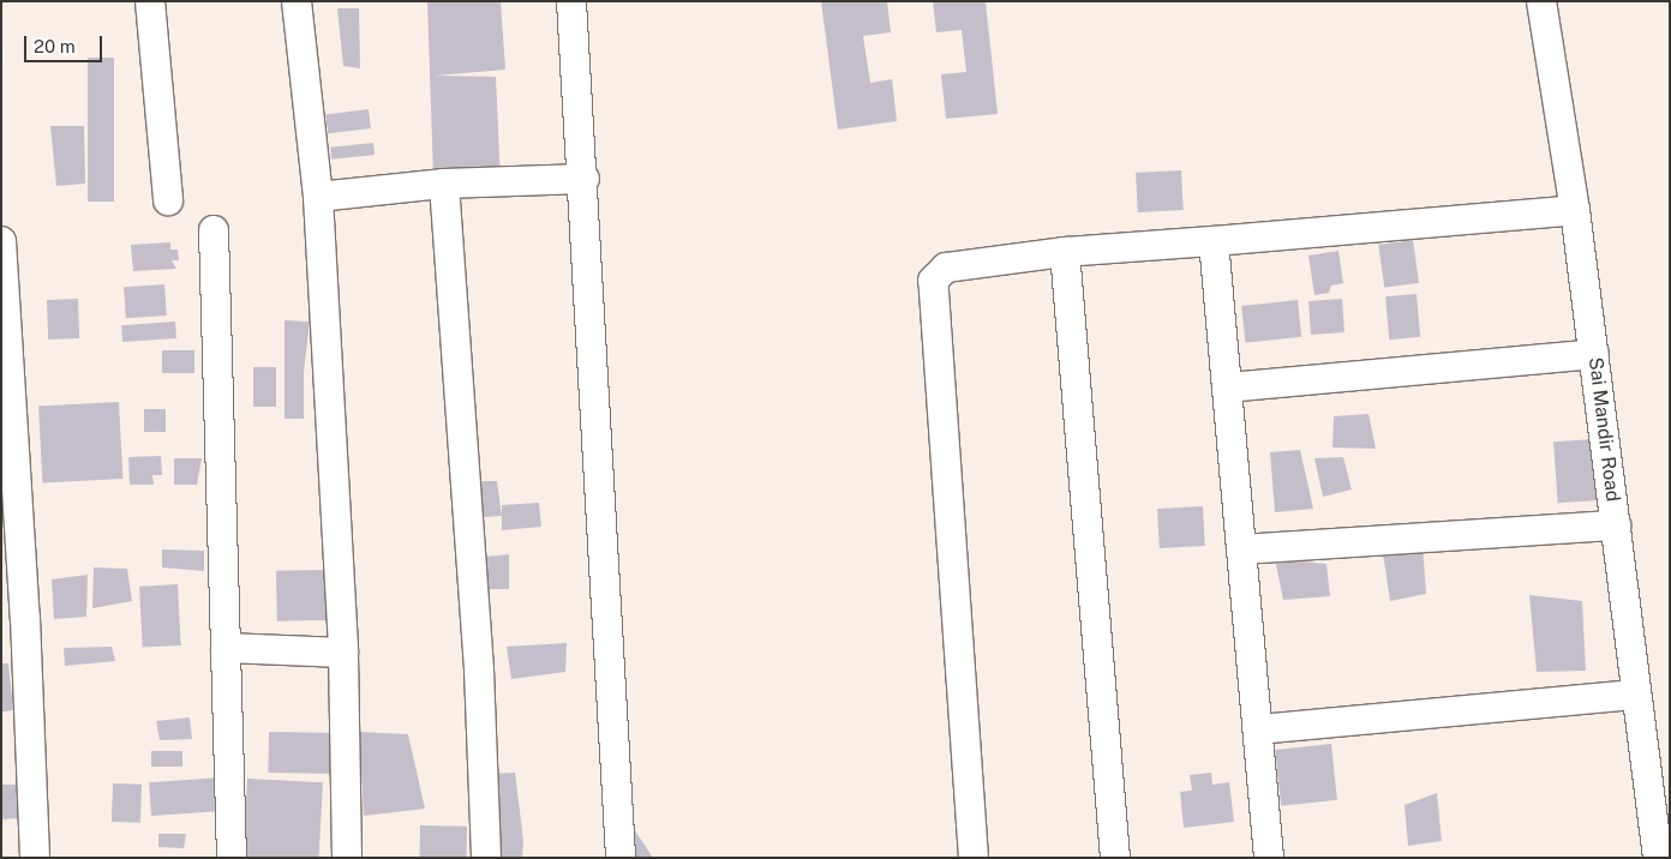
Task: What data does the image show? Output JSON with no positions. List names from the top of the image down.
{
  "streets": {
    "street": ["Sai Mandir Road"]
  },
  "scale_bar": "20 m"
}
